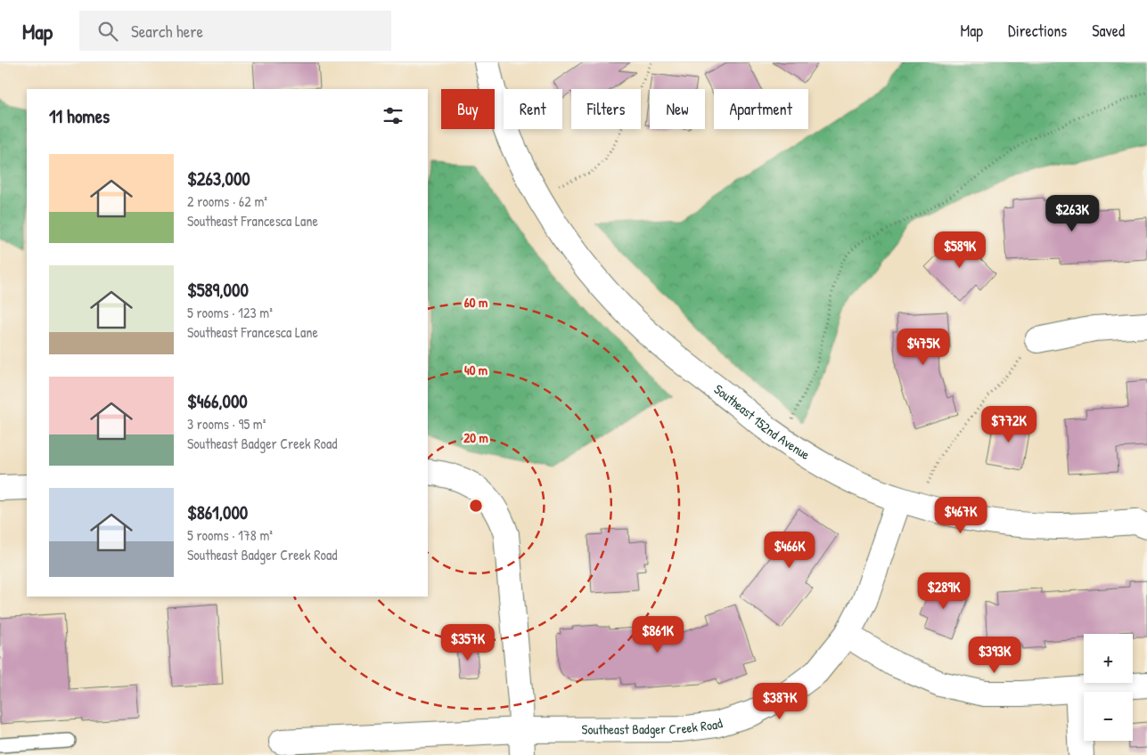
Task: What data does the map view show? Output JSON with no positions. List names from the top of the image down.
{
  "streets": {
    "street": ["Southeast 152nd Avenue", "Southeast Badger Creek Road"]
  },
  "crossings": [
    ["Southeast 152nd Avenue", "Southeast Badger Creek Road"]
  ],
  "page": {
    "header": "Map",
    "search": "Search here",
    "nav": ["Map", "Directions", "Saved"],
    "chip": [
      "Buy",
      "Rent",
      "Filters",
      "New",
      "Apartment"
    ],
    "heading": "11 homes",
    "list": [
      {
        "name": "$263,000",
        "note": "2 rooms · 62 m² · Southeast Francesca Lane"
      },
      {
        "name": "$589,000",
        "note": "5 rooms · 123 m² · Southeast Francesca Lane"
      },
      {
        "name": "$466,000",
        "note": "3 rooms · 95 m² · Southeast Badger Creek Road"
      },
      {
        "name": "$861,000",
        "note": "5 rooms · 178 m² · Southeast Badger Creek Road"
      }
    ],
    "price": [
      "$263K",
      "$589K",
      "$475K",
      "$772K",
      "$467K",
      "$466K",
      "$289K",
      "$861K",
      "$357K",
      "$393K",
      "$387K"
    ],
    "map_buttons": ["+", "−"]
  },
  "rings": ["60 m", "40 m", "20 m"]
}
